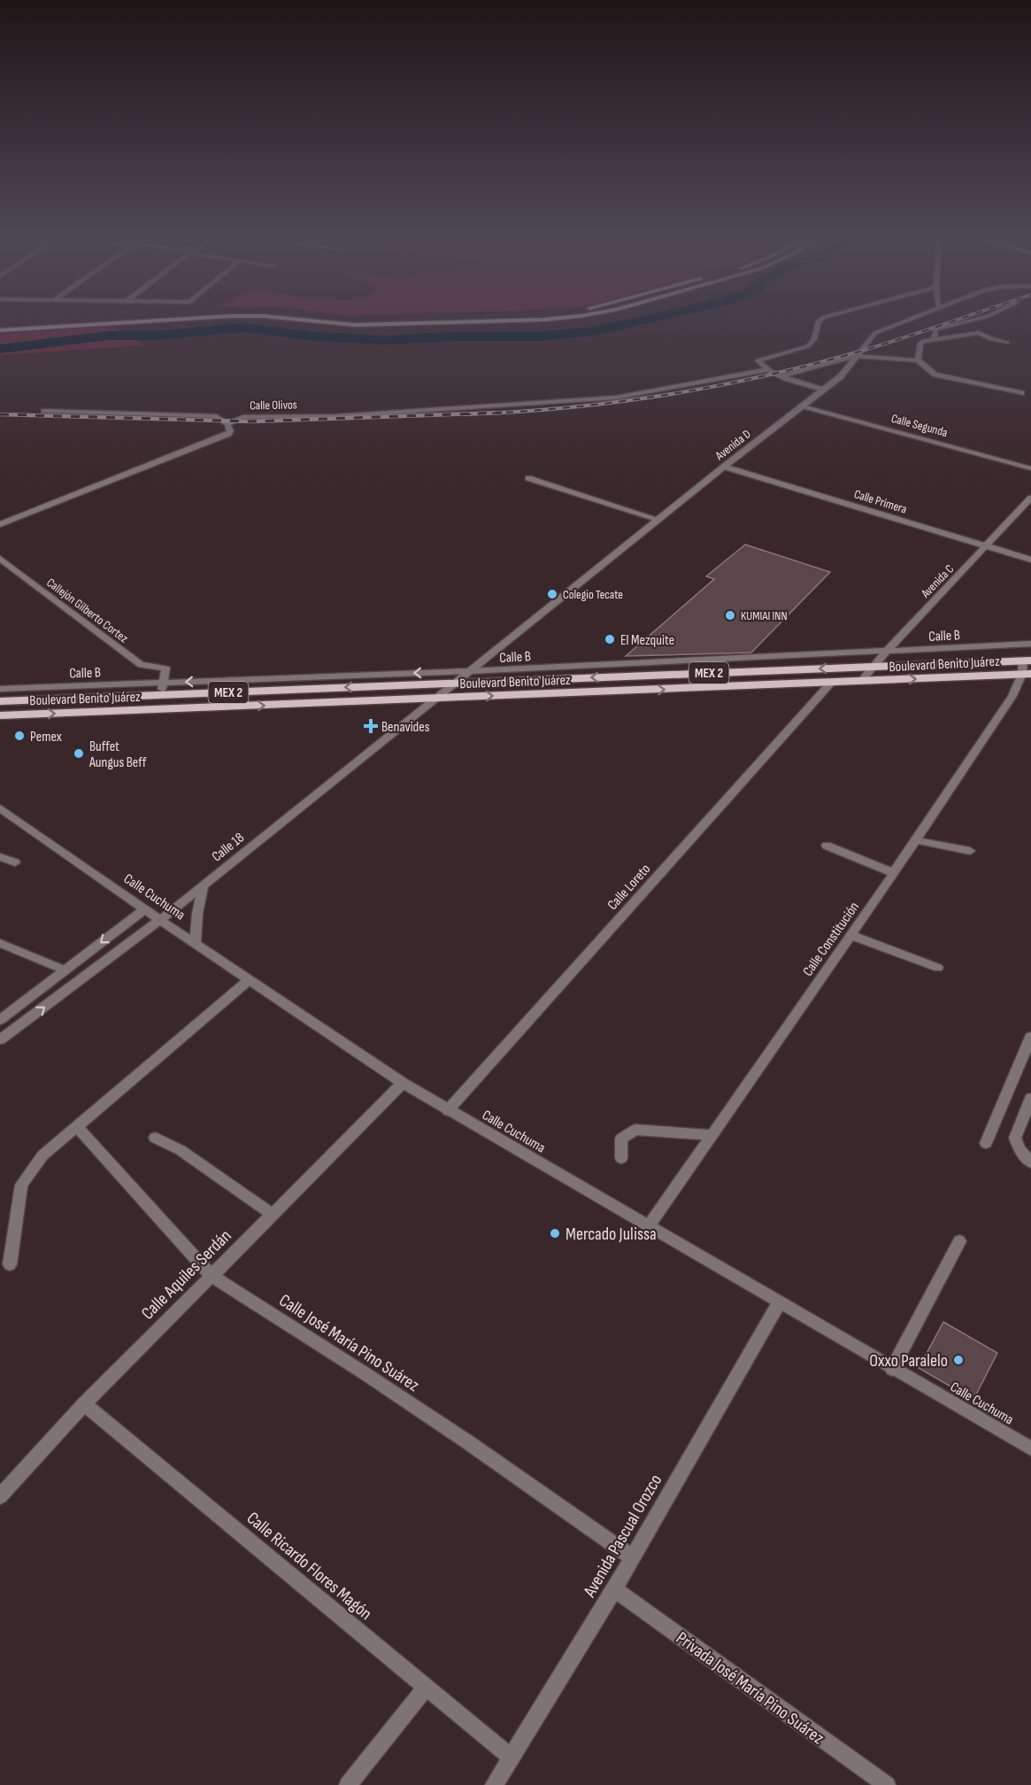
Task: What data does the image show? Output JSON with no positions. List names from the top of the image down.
{
  "streets": {
    "main road": ["Boulevard Benito Juárez", "MEX 2"],
    "street": [
      "Calle Olivos",
      "Calle Segunda",
      "Avenida D",
      "Calle Primera",
      "Avenida C",
      "Callejón Gilberto Cortez",
      "Calle B",
      "Calle 18",
      "Calle Loreto",
      "Calle Cuchuma",
      "Calle Constitución",
      "Calle Aquiles Serdán",
      "Calle José María Pino Suárez",
      "Avenida Pascual Orozco",
      "Calle Ricardo Flores Magón",
      "Privada José María Pino Suárez"
    ]
  },
  "crossings": [
    ["Calle Segunda", "Avenida D"],
    ["Avenida D", "Calle Primera"],
    ["Avenida D", "Calle B"],
    ["Avenida D", "Calle 18"],
    ["Calle Primera", "Avenida C"],
    ["Avenida C", "Calle B"],
    ["Avenida C", "Boulevard Benito Juárez"],
    ["Callejón Gilberto Cortez", "Calle B"],
    ["Calle B", "Calle 18"],
    ["Boulevard Benito Juárez", "Calle 18"],
    ["Boulevard Benito Juárez", "Calle Loreto"],
    ["Boulevard Benito Juárez", "Calle Constitución"],
    ["Calle 18", "Calle Cuchuma"],
    ["Calle Loreto", "Calle Cuchuma"],
    ["Calle Cuchuma", "Calle Constitución"],
    ["Calle Cuchuma", "Calle Aquiles Serdán"],
    ["Calle Cuchuma", "Avenida Pascual Orozco"],
    ["Calle Aquiles Serdán", "Calle José María Pino Suárez"],
    ["Calle Aquiles Serdán", "Calle Ricardo Flores Magón"],
    ["Calle José María Pino Suárez", "Avenida Pascual Orozco"],
    ["Avenida Pascual Orozco", "Calle Ricardo Flores Magón"],
    ["Avenida Pascual Orozco", "Privada José María Pino Suárez"]
  ],
  "places": {
    "other": [
      "Colegio Tecate",
      "KUMIAI INN",
      "El Mezquite",
      "Pemex",
      "Buffet Aungus Beff",
      "Mercado Julissa",
      "Oxxo Paralelo"
    ],
    "health": ["Benavides"]
  }
}
